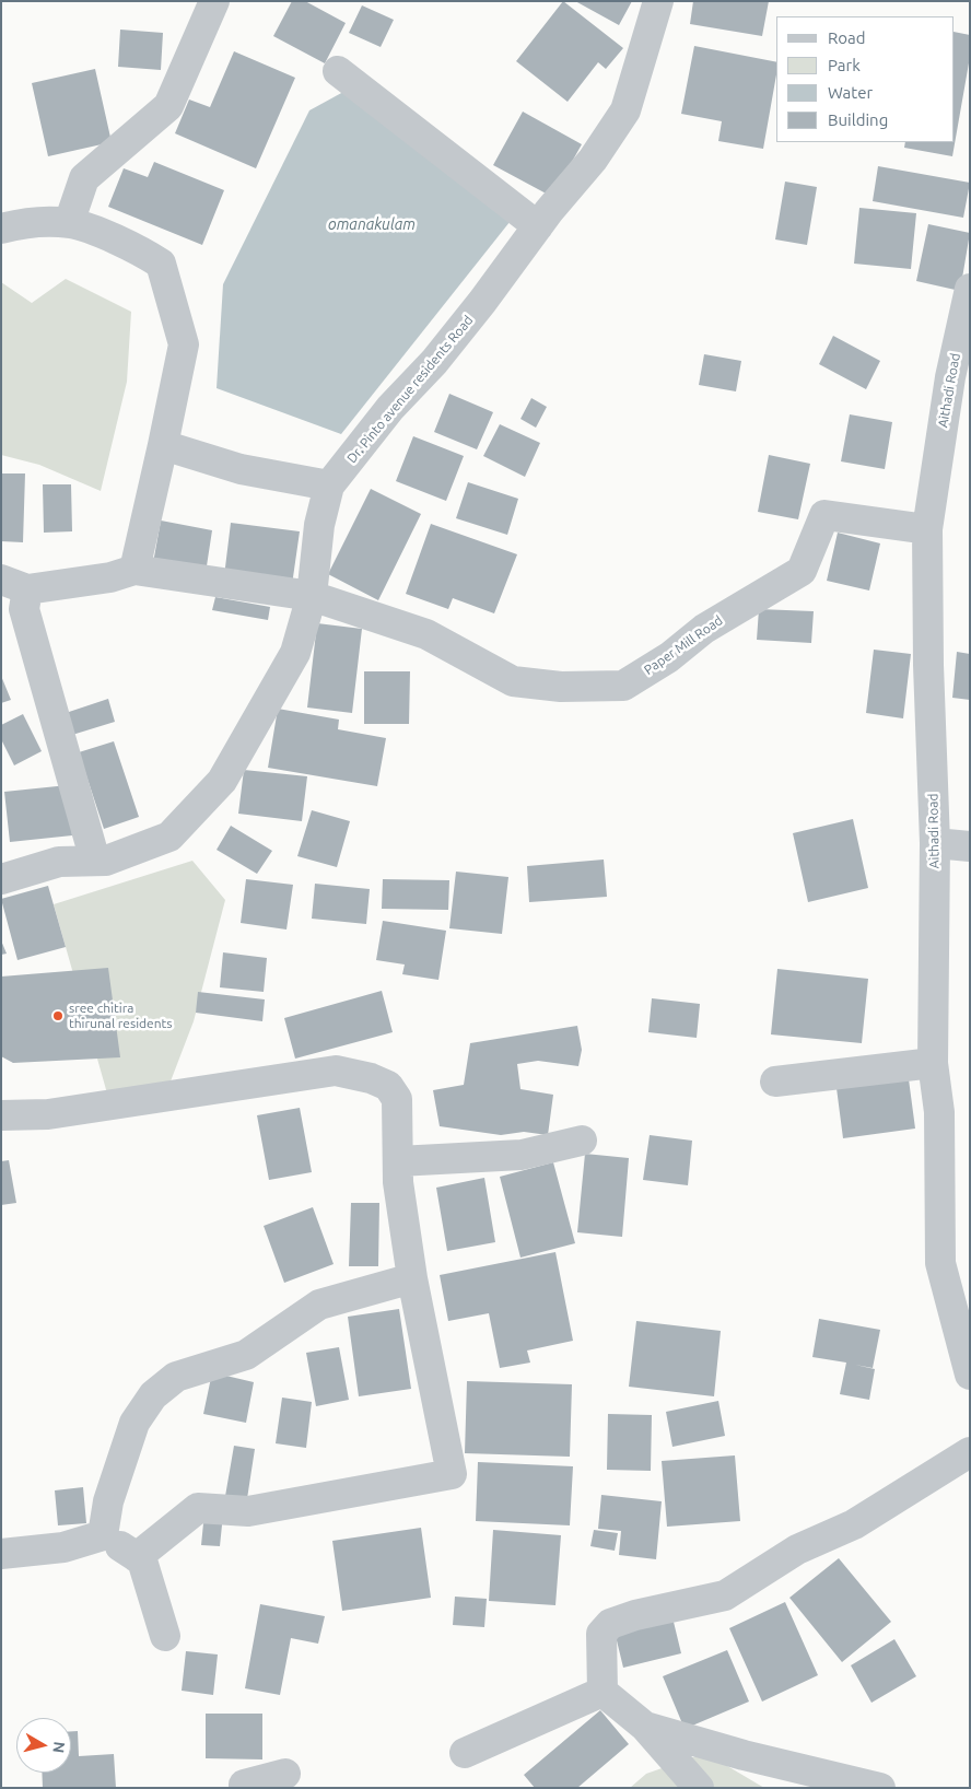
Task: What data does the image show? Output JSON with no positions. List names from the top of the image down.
{
  "streets": {
    "street": ["Dr. Pinto avenue residents Road", "Aithadi Road", "Paper Mill Road"]
  },
  "crossings": [
    ["Dr. Pinto avenue residents Road", "Paper Mill Road"],
    ["Aithadi Road", "Paper Mill Road"]
  ],
  "water": ["omanakulam"],
  "places": ["sree chitira thirunal residents"],
  "legend": [
    "Road",
    "Park",
    "Water",
    "Building"
  ],
  "north": "right"
}
